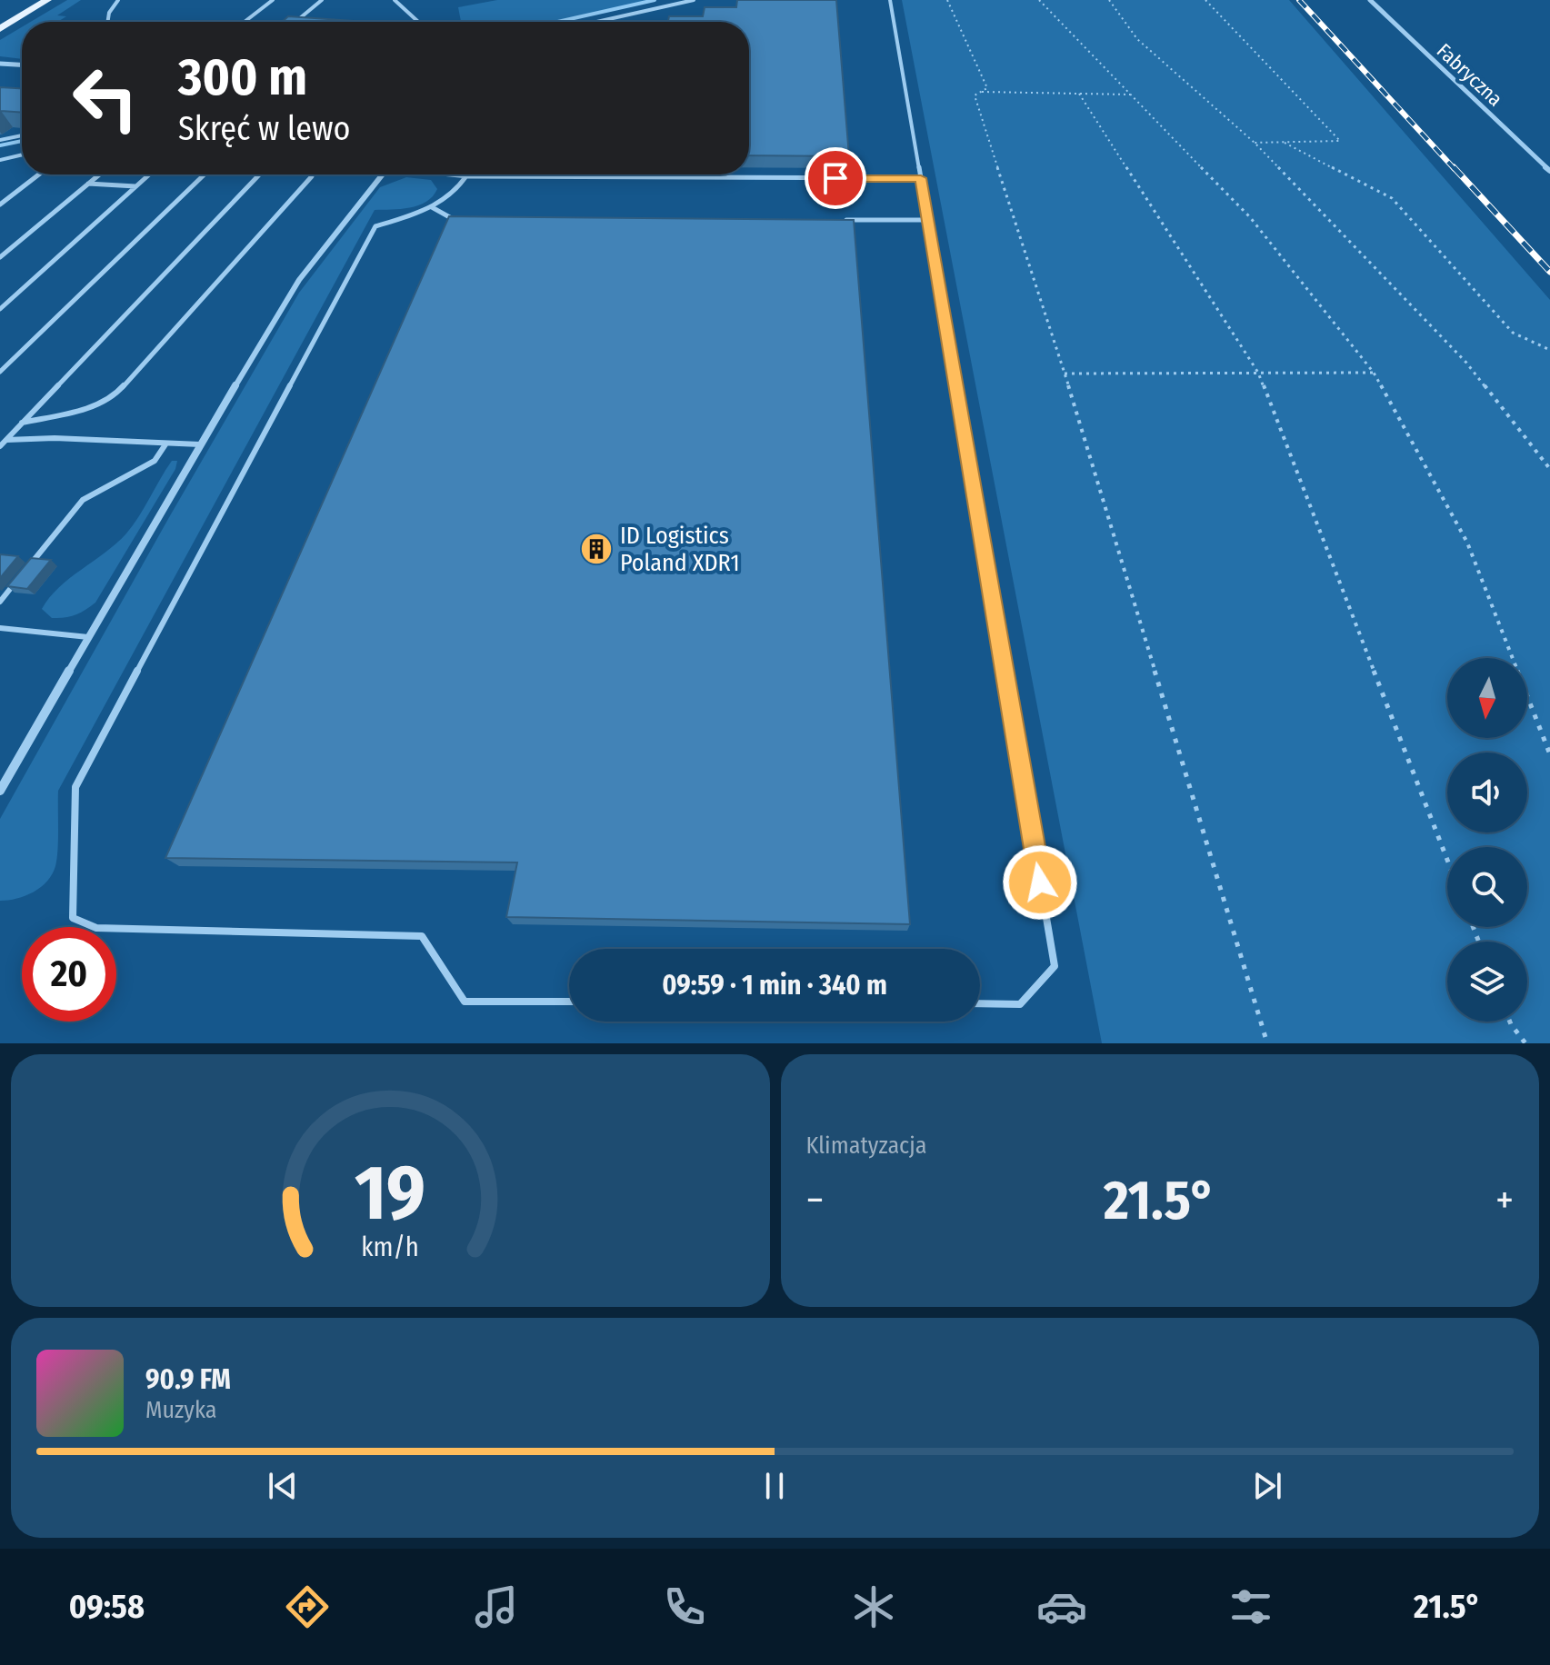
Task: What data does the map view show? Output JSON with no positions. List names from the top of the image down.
{
  "streets": {
    "street": ["Fabryczna"]
  },
  "places": {
    "building": ["ID Logistics Poland XDR1"]
  },
  "north": "bottom",
  "page": {
    "turn": ["300 m", "Skręć w lewo"],
    "limit": "20",
    "trip": "09:59 · 1 min · 340 m",
    "tile": "Klimatyzacja",
    "heat": ["−", "21.5°", "+"],
    "song": ["90.9 FM", "Muzyka"],
    "tabs": ["09:58", "21.5°"],
    "gauge": ["19", "km/h"]
  }
}
